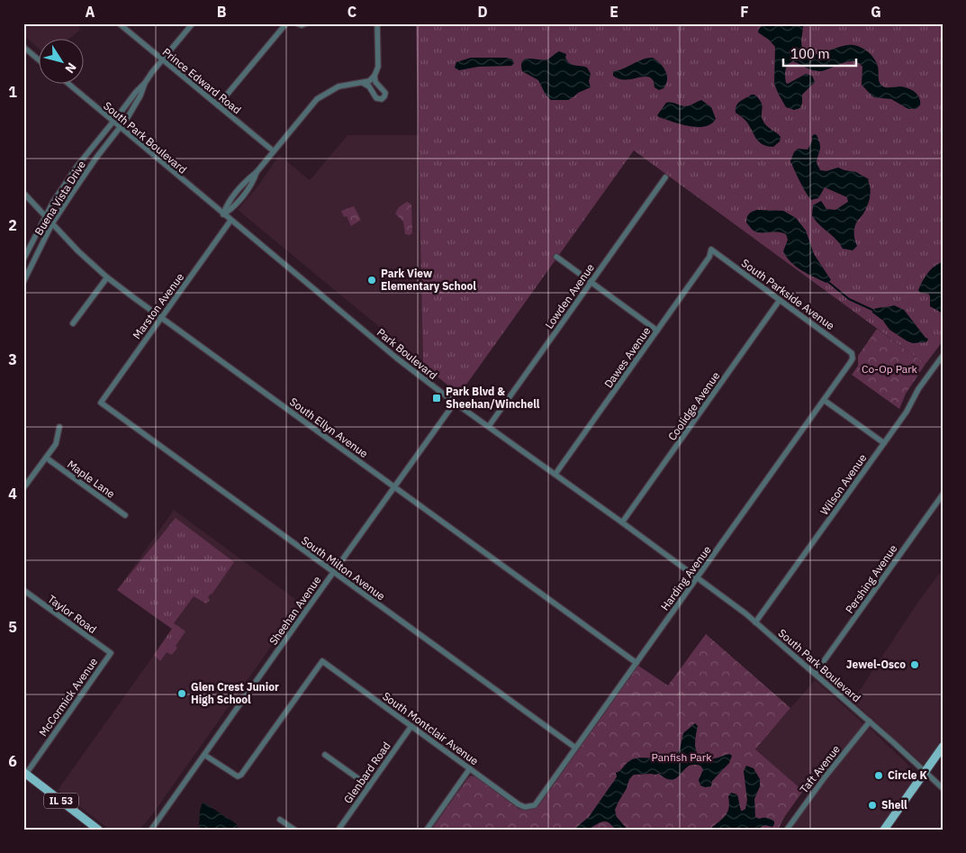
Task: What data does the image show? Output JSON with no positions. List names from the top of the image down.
{
  "streets": {
    "main road": ["IL 53"],
    "street": [
      "Prince Edward Road",
      "South Park Boulevard",
      "Buena Vista Drive",
      "South Parkside Avenue",
      "Lowden Avenue",
      "Marston Avenue",
      "Park Boulevard",
      "Dawes Avenue",
      "Coolidge Avenue",
      "South Ellyn Avenue",
      "Maple Lane",
      "Wilson Avenue",
      "South Milton Avenue",
      "Harding Avenue",
      "Pershing Avenue",
      "Sheehan Avenue",
      "Taylor Road",
      "McCormick Avenue",
      "South Montclair Avenue",
      "Taft Avenue",
      "Glenbard Road"
    ]
  },
  "crossings": [
    ["South Park Boulevard", "Buena Vista Drive"],
    ["South Park Boulevard", "Park Boulevard"],
    ["South Park Boulevard", "Wilson Avenue"],
    ["South Park Boulevard", "Harding Avenue"],
    ["South Park Boulevard", "Pershing Avenue"],
    ["South Park Boulevard", "Taft Avenue"],
    ["Buena Vista Drive", "South Ellyn Avenue"],
    ["South Parkside Avenue", "Dawes Avenue"],
    ["South Parkside Avenue", "Coolidge Avenue"],
    ["South Parkside Avenue", "Harding Avenue"],
    ["Lowden Avenue", "Park Boulevard"],
    ["Marston Avenue", "Park Boulevard"],
    ["Marston Avenue", "South Ellyn Avenue"],
    ["Marston Avenue", "South Milton Avenue"],
    ["Park Boulevard", "Dawes Avenue"],
    ["Park Boulevard", "Coolidge Avenue"],
    ["Park Boulevard", "Harding Avenue"],
    ["Park Boulevard", "Sheehan Avenue"],
    ["South Ellyn Avenue", "Harding Avenue"],
    ["South Ellyn Avenue", "Sheehan Avenue"],
    ["South Milton Avenue", "Harding Avenue"],
    ["South Milton Avenue", "Sheehan Avenue"],
    ["Harding Avenue", "South Montclair Avenue"],
    ["Sheehan Avenue", "South Montclair Avenue"],
    ["Taylor Road", "McCormick Avenue"],
    ["McCormick Avenue", "IL 53"],
    ["South Montclair Avenue", "Glenbard Road"]
  ],
  "parks": ["Co-Op Park", "Panfish Park"],
  "places": {
    "other": [
      "Park View Elementary School",
      "Jewel-Osco",
      "Glen Crest Junior High School",
      "Circle K",
      "Shell"
    ],
    "transit": ["Park Blvd & Sheehan/Winchell"]
  },
  "scale_bar": "100 m",
  "north": "bottom right",
  "grid": {
    "columns": [
      "A",
      "B",
      "C",
      "D",
      "E",
      "F",
      "G"
    ],
    "rows": [
      "1",
      "2",
      "3",
      "4",
      "5",
      "6"
    ]
  }
}
